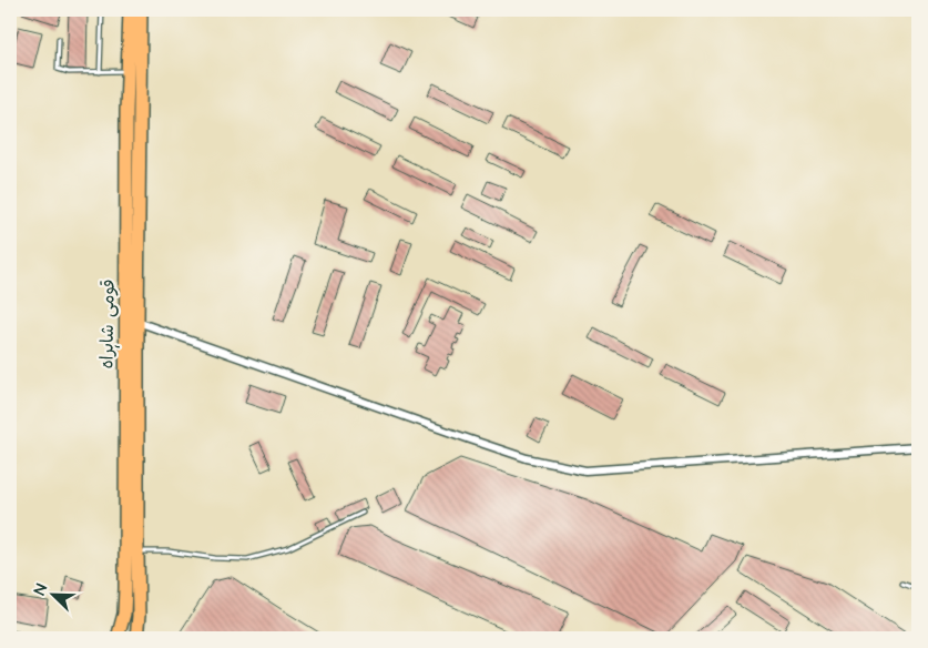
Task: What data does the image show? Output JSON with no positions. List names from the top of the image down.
{
  "streets": {
    "highway": ["قومی شاہراہ"]
  },
  "north": "top left"
}
